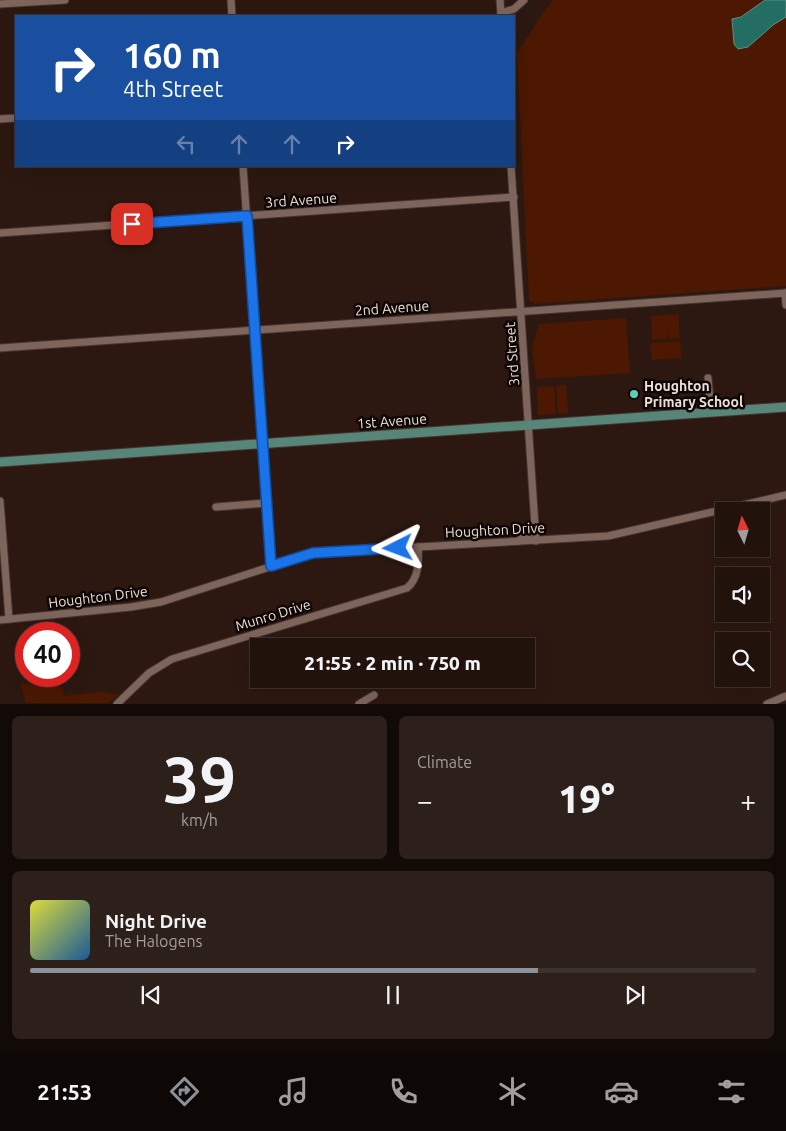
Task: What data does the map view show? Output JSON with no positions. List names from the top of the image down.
{
  "streets": {
    "main road": ["1st Avenue"],
    "street": [
      "3rd Avenue",
      "2nd Avenue",
      "3rd Street",
      "Houghton Drive",
      "Munro Drive"
    ]
  },
  "crossings": [
    ["3rd Avenue", "3rd Street"],
    ["2nd Avenue", "3rd Street"],
    ["3rd Street", "1st Avenue"],
    ["3rd Street", "Houghton Drive"],
    ["Houghton Drive", "Munro Drive"]
  ],
  "places": ["Houghton Primary School"],
  "north": "top",
  "page": {
    "turn": ["160 m", "4th Street"],
    "limit": "40",
    "trip": "21:55 · 2 min · 750 m",
    "tile": [
      ["39", "km/h"],
      "Climate"
    ],
    "heat": ["−", "19°", "+"],
    "song": ["Night Drive", "The Halogens"],
    "tabs": "21:53"
  }
}
